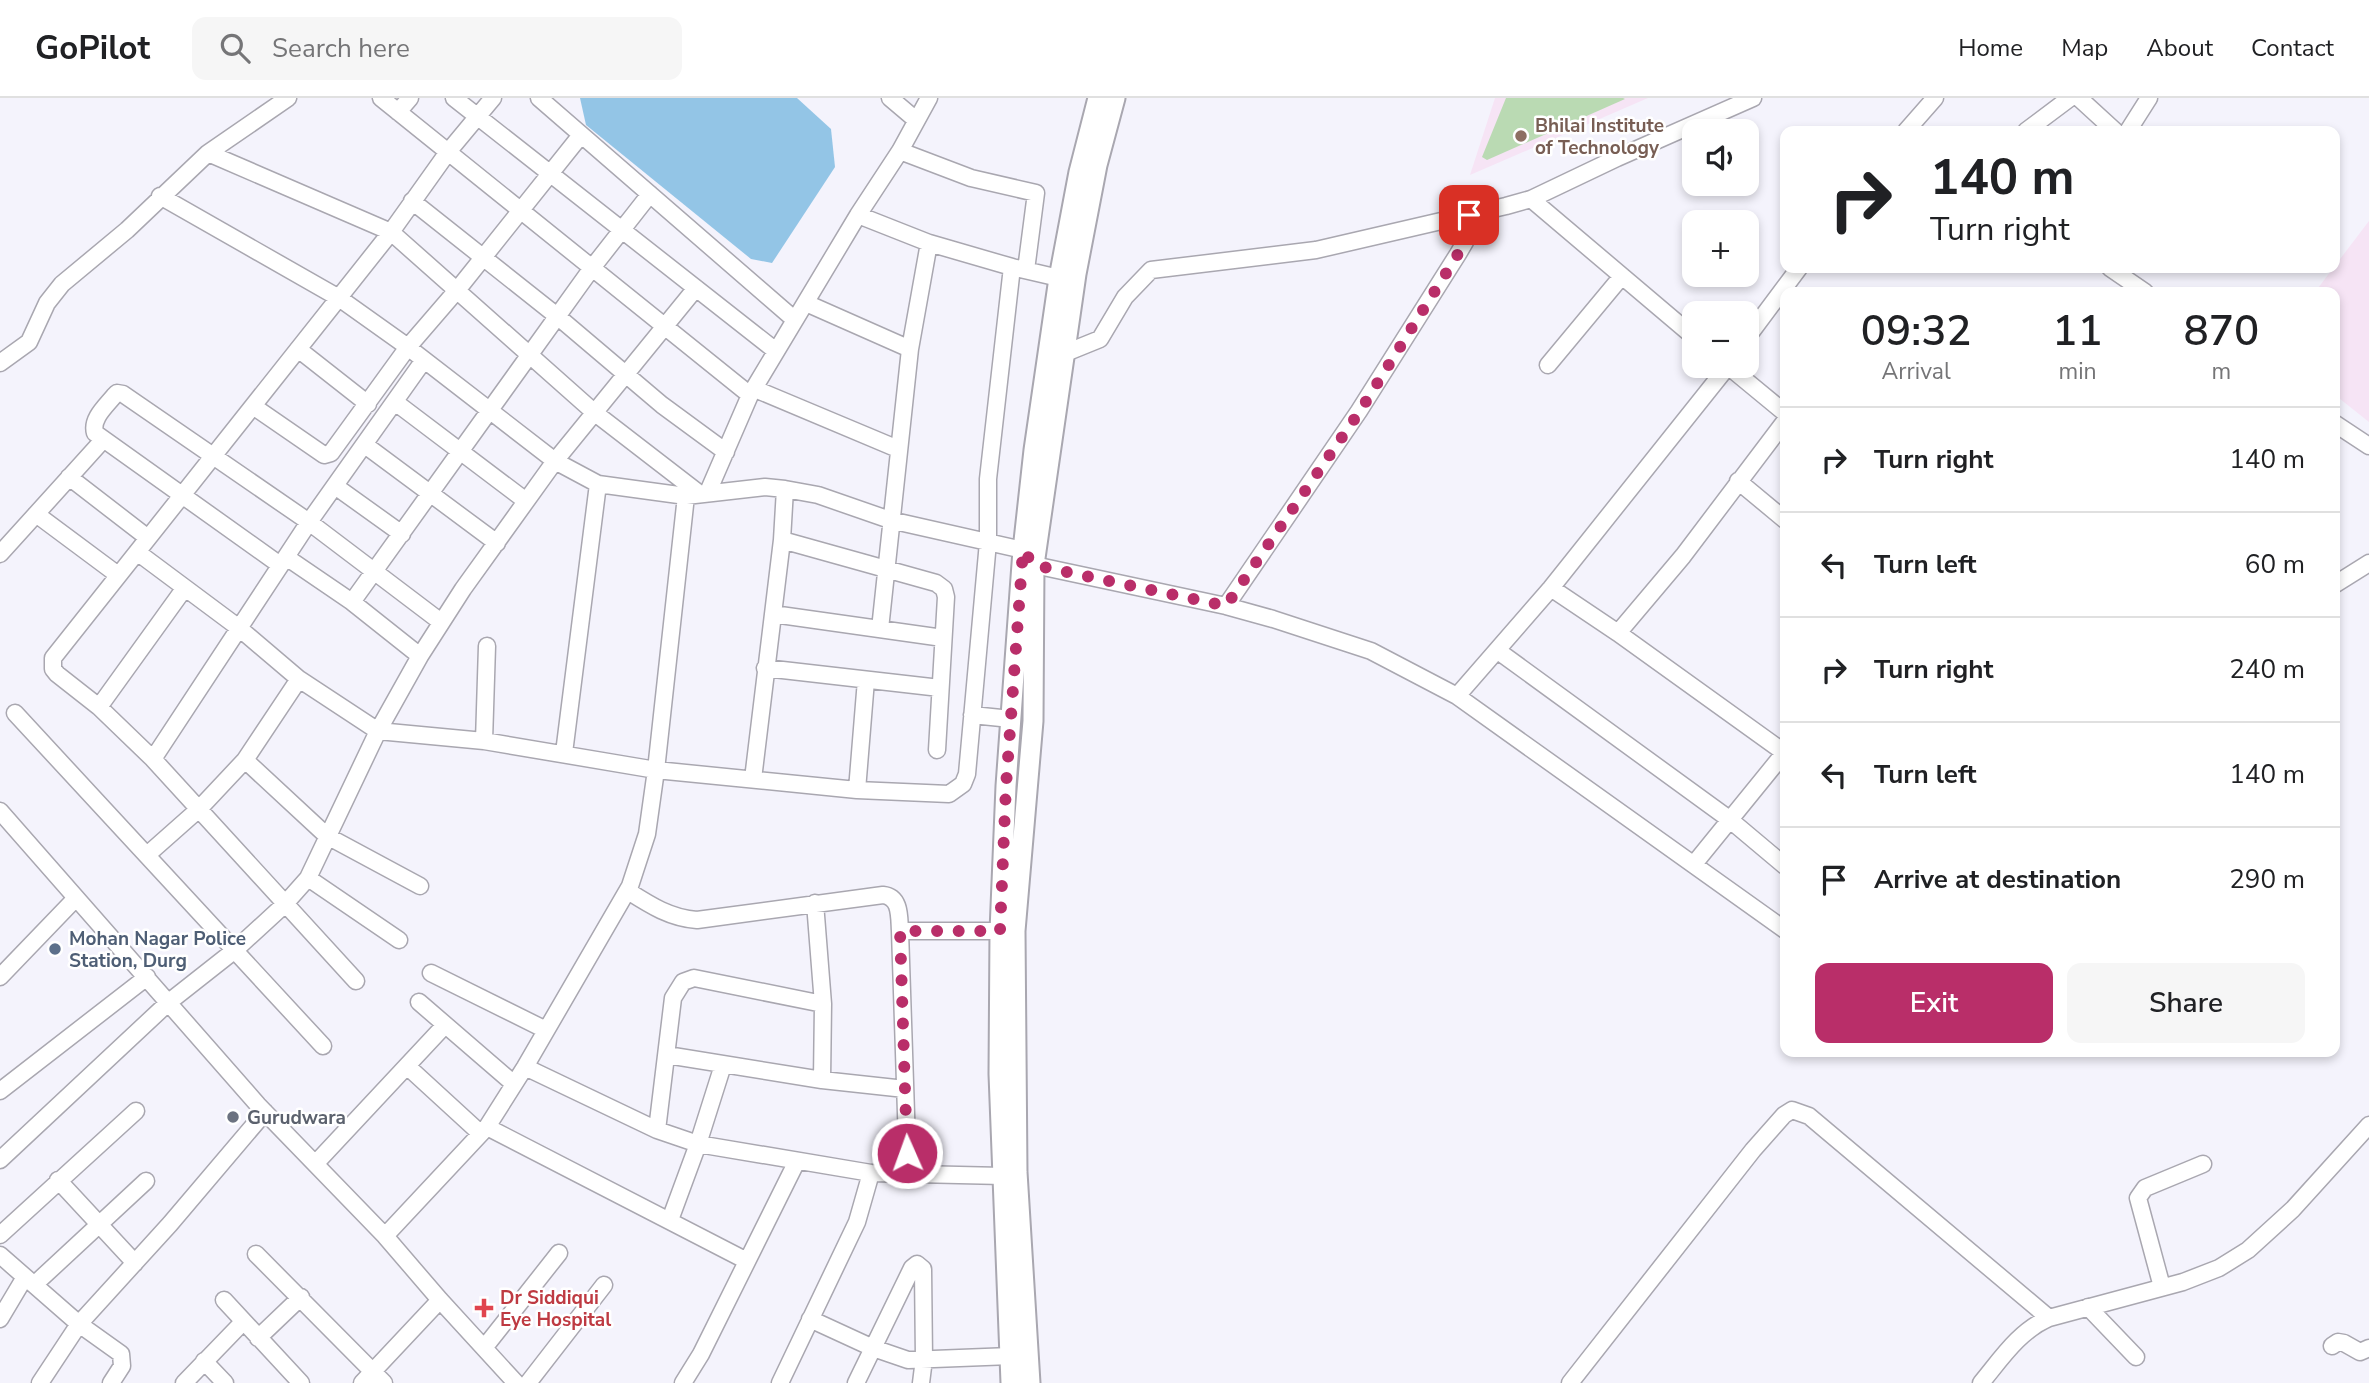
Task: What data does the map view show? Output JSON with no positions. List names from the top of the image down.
{
  "places": {
    "other": ["Bhilai Institute of Technology", "Mohan Nagar Police Station, Durg", "Gurudwara"],
    "health": ["Dr Siddiqui Eye Hospital"]
  },
  "page": {
    "header": "GoPilot",
    "search": "Search here",
    "nav": [
      "Home",
      "Map",
      "About",
      "Contact"
    ],
    "map_buttons": ["+", "−"],
    "turn": ["140 m", "Turn right"],
    "eta": [
      "09:32",
      "Arrival",
      "11",
      "min",
      "870",
      "m"
    ],
    "list": [
      {
        "name": "Turn right",
        "value": "140 m"
      },
      {
        "name": "Turn left",
        "value": "60 m"
      },
      {
        "name": "Turn right",
        "value": "240 m"
      },
      {
        "name": "Turn left",
        "value": "140 m"
      },
      {
        "name": "Arrive at destination",
        "value": "290 m"
      }
    ],
    "buttons": ["Exit", "Share"]
  }
}
